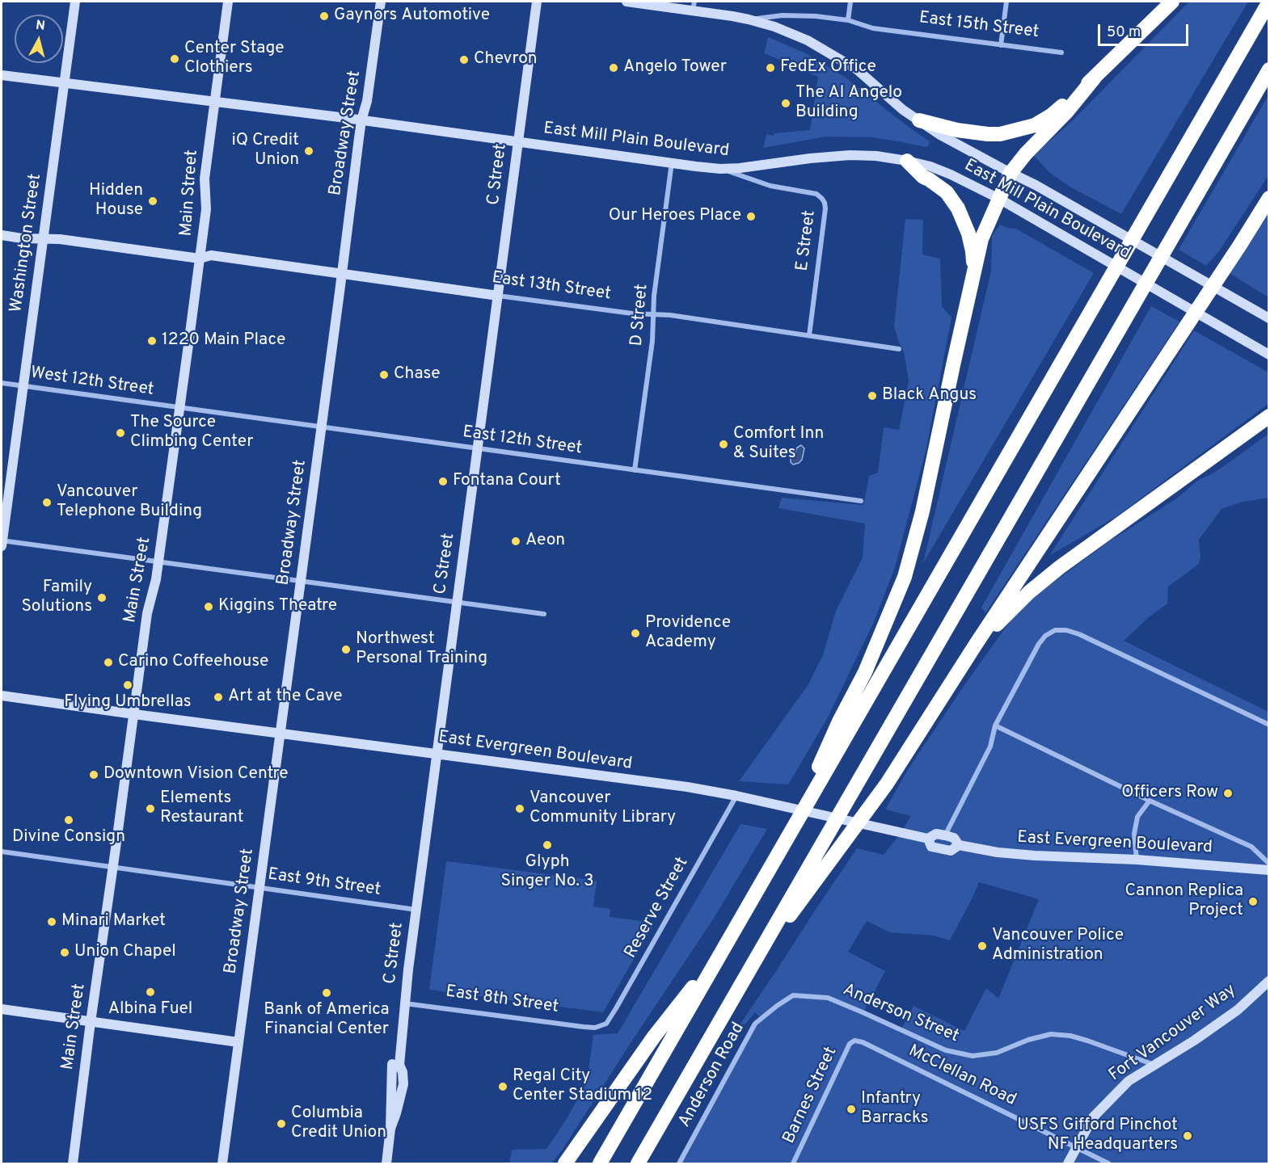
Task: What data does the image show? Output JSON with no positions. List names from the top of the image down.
{
  "streets": {
    "street": [
      "East 15th Street",
      "Broadway Street",
      "East Mill Plain Boulevard",
      "C Street",
      "Main Street",
      "E Street",
      "Washington Street",
      "East 13th Street",
      "D Street",
      "West 12th Street",
      "East 12th Street",
      "East Evergreen Boulevard",
      "East 9th Street",
      "Reserve Street",
      "East 8th Street",
      "Anderson Street",
      "Fort Vancouver Way",
      "Anderson Road",
      "McClellan Road",
      "Barnes Street"
    ]
  },
  "crossings": [
    ["East 15th Street", "East Mill Plain Boulevard"],
    ["Broadway Street", "East Mill Plain Boulevard"],
    ["Broadway Street", "East 13th Street"],
    ["Broadway Street", "East 12th Street"],
    ["Broadway Street", "East Evergreen Boulevard"],
    ["Broadway Street", "East 9th Street"],
    ["East Mill Plain Boulevard", "C Street"],
    ["East Mill Plain Boulevard", "Main Street"],
    ["East Mill Plain Boulevard", "E Street"],
    ["East Mill Plain Boulevard", "Washington Street"],
    ["East Mill Plain Boulevard", "D Street"],
    ["C Street", "East 13th Street"],
    ["C Street", "East 12th Street"],
    ["C Street", "East Evergreen Boulevard"],
    ["C Street", "East 9th Street"],
    ["C Street", "East 8th Street"],
    ["Main Street", "East 13th Street"],
    ["Main Street", "West 12th Street"],
    ["Main Street", "East 12th Street"],
    ["Main Street", "East Evergreen Boulevard"],
    ["Main Street", "East 9th Street"],
    ["E Street", "East 13th Street"],
    ["Washington Street", "East 13th Street"],
    ["Washington Street", "West 12th Street"],
    ["East 13th Street", "D Street"],
    ["D Street", "East 12th Street"],
    ["West 12th Street", "East 12th Street"],
    ["East Evergreen Boulevard", "Reserve Street"],
    ["Reserve Street", "East 8th Street"],
    ["Anderson Street", "Fort Vancouver Way"],
    ["Anderson Street", "Anderson Road"],
    ["Fort Vancouver Way", "McClellan Road"],
    ["McClellan Road", "Barnes Street"]
  ],
  "places": [
    "Gaynors Automotive",
    "Center Stage Clothiers",
    "Chevron",
    "Angelo Tower",
    "FedEx Office",
    "The Al Angelo Building",
    "iQ Credit Union",
    "Hidden House",
    "Our Heroes Place",
    "1220 Main Place",
    "Chase",
    "Black Angus",
    "The Source Climbing Center",
    "Comfort Inn & Suites",
    "Fontana Court",
    "Vancouver Telephone Building",
    "Aeon",
    "Family Solutions",
    "Kiggins Theatre",
    "Providence Academy",
    "Northwest Personal Training",
    "Carino Coffeehouse",
    "Flying Umbrellas",
    "Art at the Cave",
    "Downtown Vision Centre",
    "Officers Row",
    "Elements Restaurant",
    "Vancouver Community Library",
    "Divine Consign",
    "Glyph Singer No. 3",
    "Cannon Replica Project",
    "Minari Market",
    "Vancouver Police Administration",
    "Union Chapel",
    "Albina Fuel",
    "Bank of America Financial Center",
    "Regal City Center Stadium 12",
    "Infantry Barracks",
    "Columbia Credit Union",
    "USFS Gifford Pinchot NF Headquarters"
  ],
  "scale_bar": "50 m",
  "north": "top"
}
